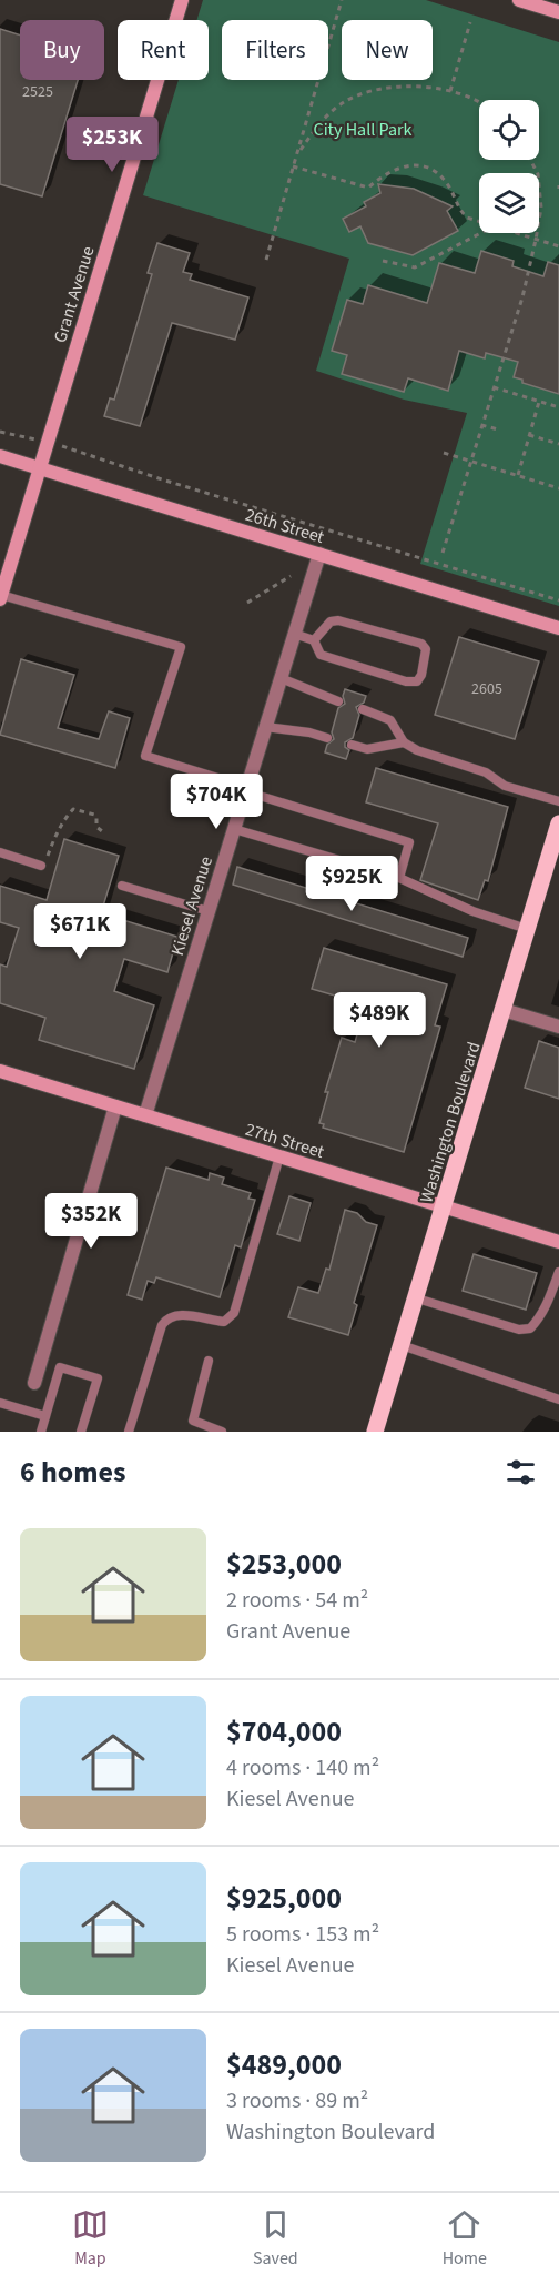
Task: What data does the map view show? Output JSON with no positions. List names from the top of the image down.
{
  "streets": {
    "main road": ["Washington Boulevard"],
    "street": [
      "Grant Avenue",
      "26th Street",
      "Kiesel Avenue",
      "27th Street"
    ]
  },
  "crossings": [
    ["Grant Avenue", "26th Street"],
    ["26th Street", "Kiesel Avenue"],
    ["Kiesel Avenue", "27th Street"],
    ["Washington Boulevard", "27th Street"]
  ],
  "parks": ["City Hall Park"],
  "house_numbers": ["2525", "2605"],
  "page": {
    "chip": [
      "Buy",
      "Rent",
      "Filters",
      "New"
    ],
    "price": [
      "$253K",
      "$704K",
      "$925K",
      "$671K",
      "$489K",
      "$352K"
    ],
    "heading": "6 homes",
    "list": [
      {
        "name": "$253,000",
        "note": "2 rooms · 54 m² · Grant Avenue"
      },
      {
        "name": "$704,000",
        "note": "4 rooms · 140 m² · Kiesel Avenue"
      },
      {
        "name": "$925,000",
        "note": "5 rooms · 153 m² · Kiesel Avenue"
      },
      {
        "name": "$489,000",
        "note": "3 rooms · 89 m² · Washington Boulevard"
      }
    ],
    "tabs": ["Map", "Saved", "Home"]
  }
}
